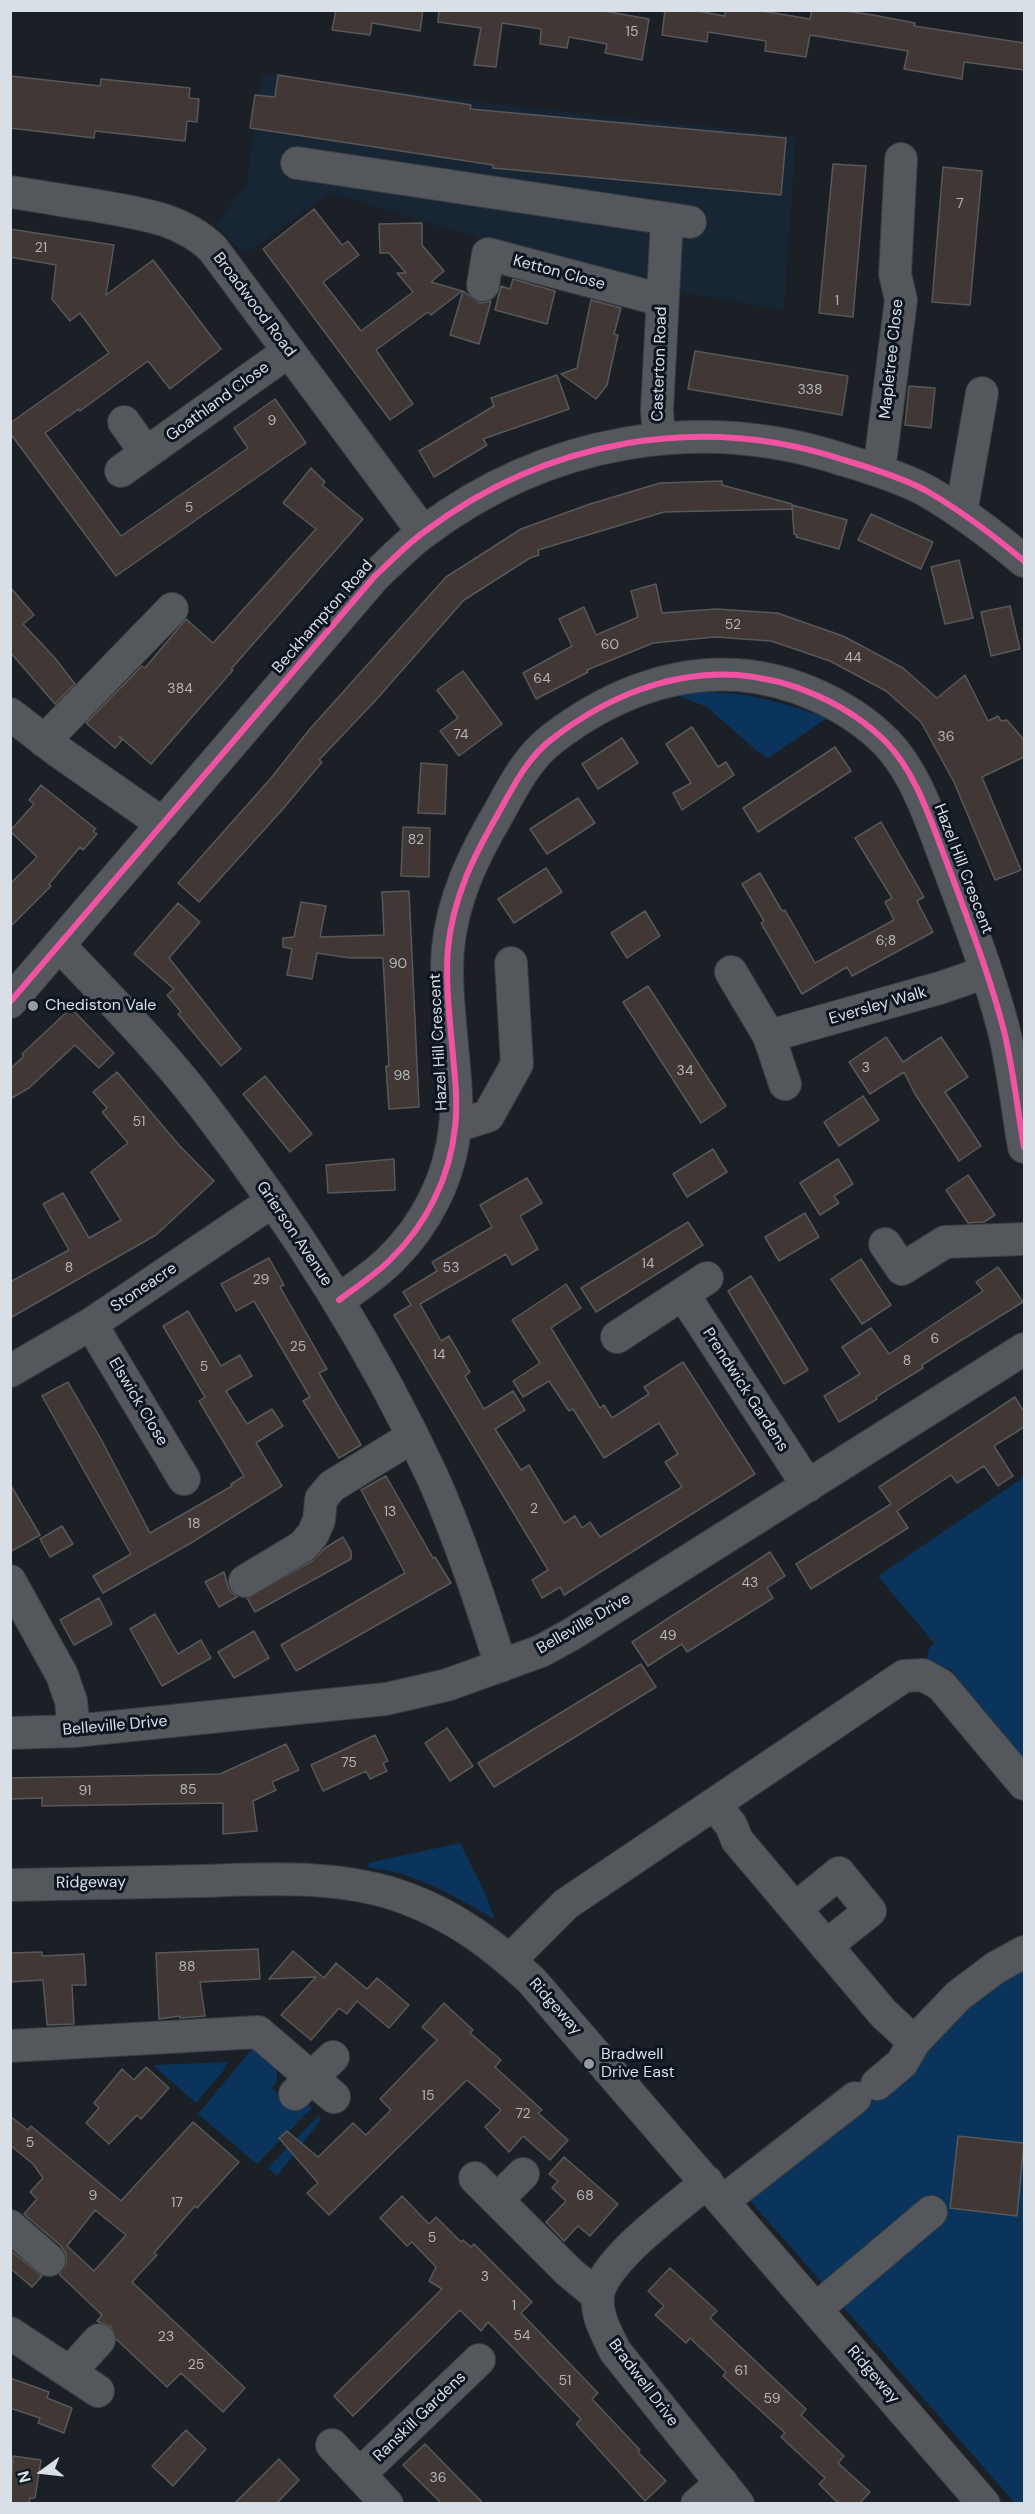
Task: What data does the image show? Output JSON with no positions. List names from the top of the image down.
{
  "streets": {
    "street": [
      "Ketton Close",
      "Broadwood Road",
      "Mapletree Close",
      "Casterton Road",
      "Goathland Close",
      "Beckhampton Road",
      "Hazel Hill Crescent",
      "Eversley Walk",
      "Grierson Avenue",
      "Stoneacre",
      "Prendwick Gardens",
      "Elswick Close",
      "Belleville Drive",
      "Ridgeway",
      "Bradwell Drive",
      "Ranskill Gardens"
    ]
  },
  "crossings": [
    ["Ketton Close", "Casterton Road"],
    ["Broadwood Road", "Goathland Close"],
    ["Broadwood Road", "Beckhampton Road"],
    ["Mapletree Close", "Beckhampton Road"],
    ["Casterton Road", "Beckhampton Road"],
    ["Beckhampton Road", "Grierson Avenue"],
    ["Hazel Hill Crescent", "Eversley Walk"],
    ["Hazel Hill Crescent", "Grierson Avenue"],
    ["Grierson Avenue", "Stoneacre"],
    ["Grierson Avenue", "Belleville Drive"],
    ["Stoneacre", "Elswick Close"],
    ["Prendwick Gardens", "Belleville Drive"]
  ],
  "places": ["Chediston Vale", "Bradwell Drive East"],
  "house_numbers": [
    "15",
    "7",
    "21",
    "1",
    "338",
    "9",
    "5",
    "52",
    "60",
    "44",
    "64",
    "384",
    "74",
    "36",
    "82",
    "6;8",
    "90",
    "3",
    "34",
    "98",
    "51",
    "14",
    "8",
    "53",
    "29",
    "6",
    "25",
    "14",
    "8",
    "5",
    "2",
    "13",
    "18",
    "43",
    "49",
    "75",
    "85",
    "91",
    "88",
    "15",
    "72",
    "5",
    "9",
    "68",
    "17",
    "5",
    "3",
    "1",
    "54",
    "23",
    "25",
    "61",
    "51",
    "59",
    "36"
  ],
  "north": "left"
}
